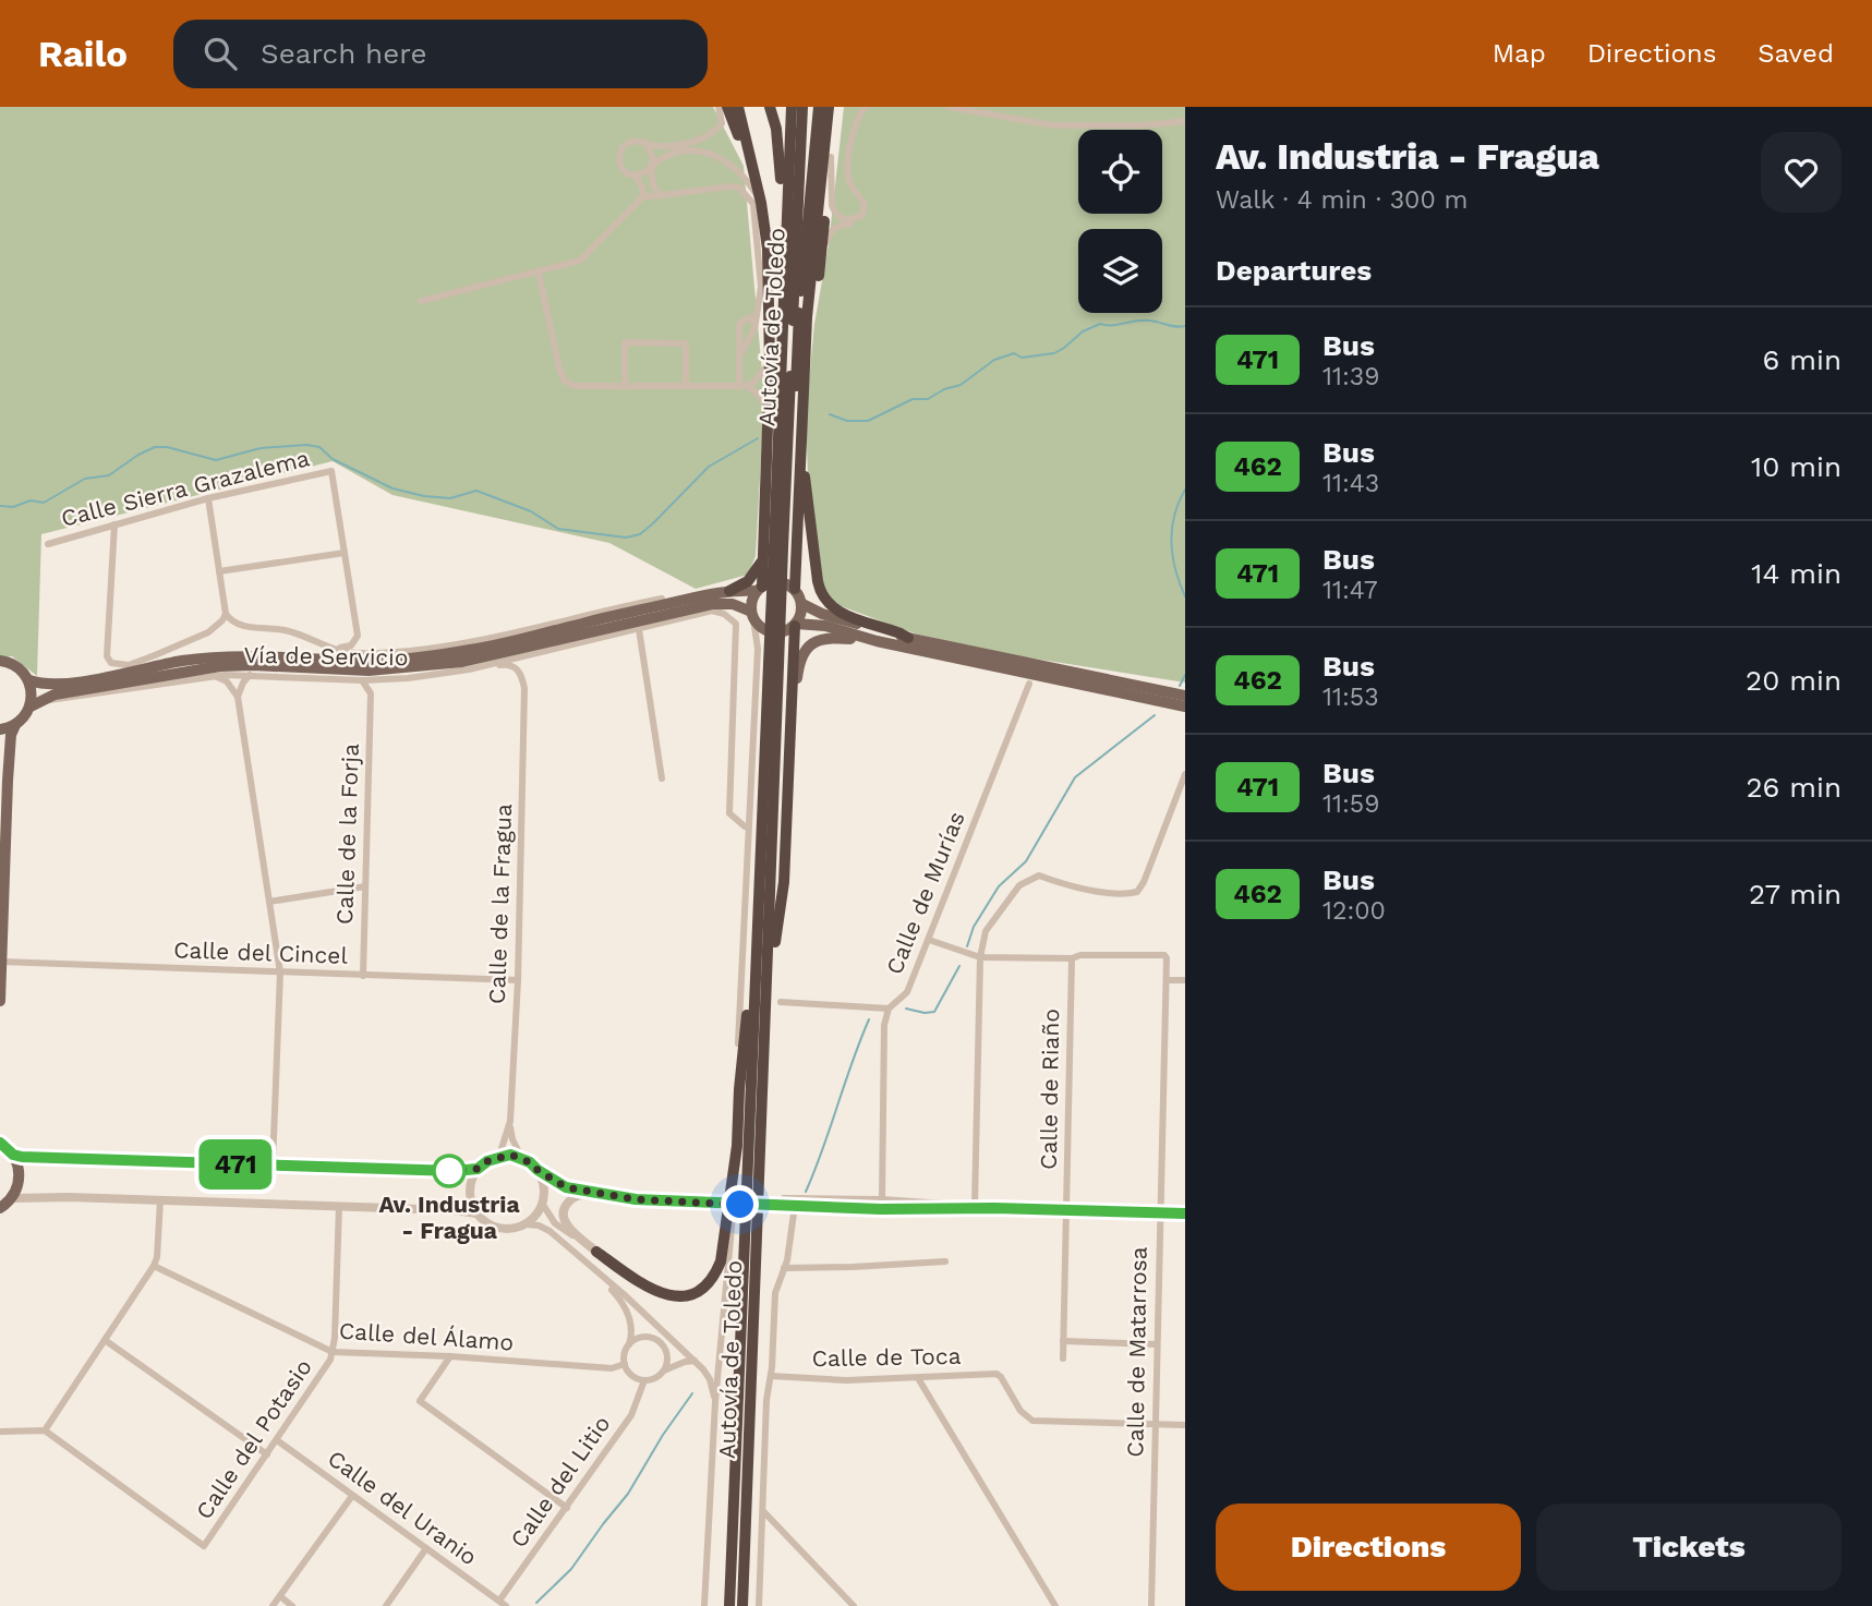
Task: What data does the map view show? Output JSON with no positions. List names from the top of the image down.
{
  "streets": {
    "highway": ["Autovía de Toledo"],
    "street": [
      "Calle Sierra Grazalema",
      "Vía de Servicio",
      "Calle de la Forja",
      "Calle de Murías",
      "Calle de la Fragua",
      "Calle del Cincel",
      "Calle de Riaño",
      "Calle del Álamo",
      "Calle de Matarrosa",
      "Calle de Toca",
      "Calle del Potasio",
      "Calle del Litio",
      "Calle del Uranio"
    ]
  },
  "crossings": [
    ["Vía de Servicio", "Calle de la Fragua"],
    ["Calle de la Forja", "Calle del Cincel"],
    ["Calle de la Fragua", "Calle del Cincel"],
    ["Calle del Álamo", "Calle del Potasio"],
    ["Calle del Álamo", "Calle del Litio"],
    ["Calle de Matarrosa", "Calle de Toca"],
    ["Calle del Potasio", "Calle del Uranio"],
    ["Calle del Litio", "Calle del Uranio"]
  ],
  "places": ["Av. Industria - Fragua"],
  "lines": ["bus line 471"],
  "page": {
    "header": "Railo",
    "search": "Search here",
    "nav": ["Map", "Directions", "Saved"],
    "on_map": "471",
    "heading": [
      ["Av. Industria - Fragua", "Walk · 4 min · 300 m"],
      "Departures"
    ],
    "list": [
      {
        "mark": "471",
        "name": "Bus",
        "note": "11:39",
        "value": "6 min"
      },
      {
        "mark": "462",
        "name": "Bus",
        "note": "11:43",
        "value": "10 min"
      },
      {
        "mark": "471",
        "name": "Bus",
        "note": "11:47",
        "value": "14 min"
      },
      {
        "mark": "462",
        "name": "Bus",
        "note": "11:53",
        "value": "20 min"
      },
      {
        "mark": "471",
        "name": "Bus",
        "note": "11:59",
        "value": "26 min"
      },
      {
        "mark": "462",
        "name": "Bus",
        "note": "12:00",
        "value": "27 min"
      }
    ],
    "buttons": ["Directions", "Tickets"]
  }
}
